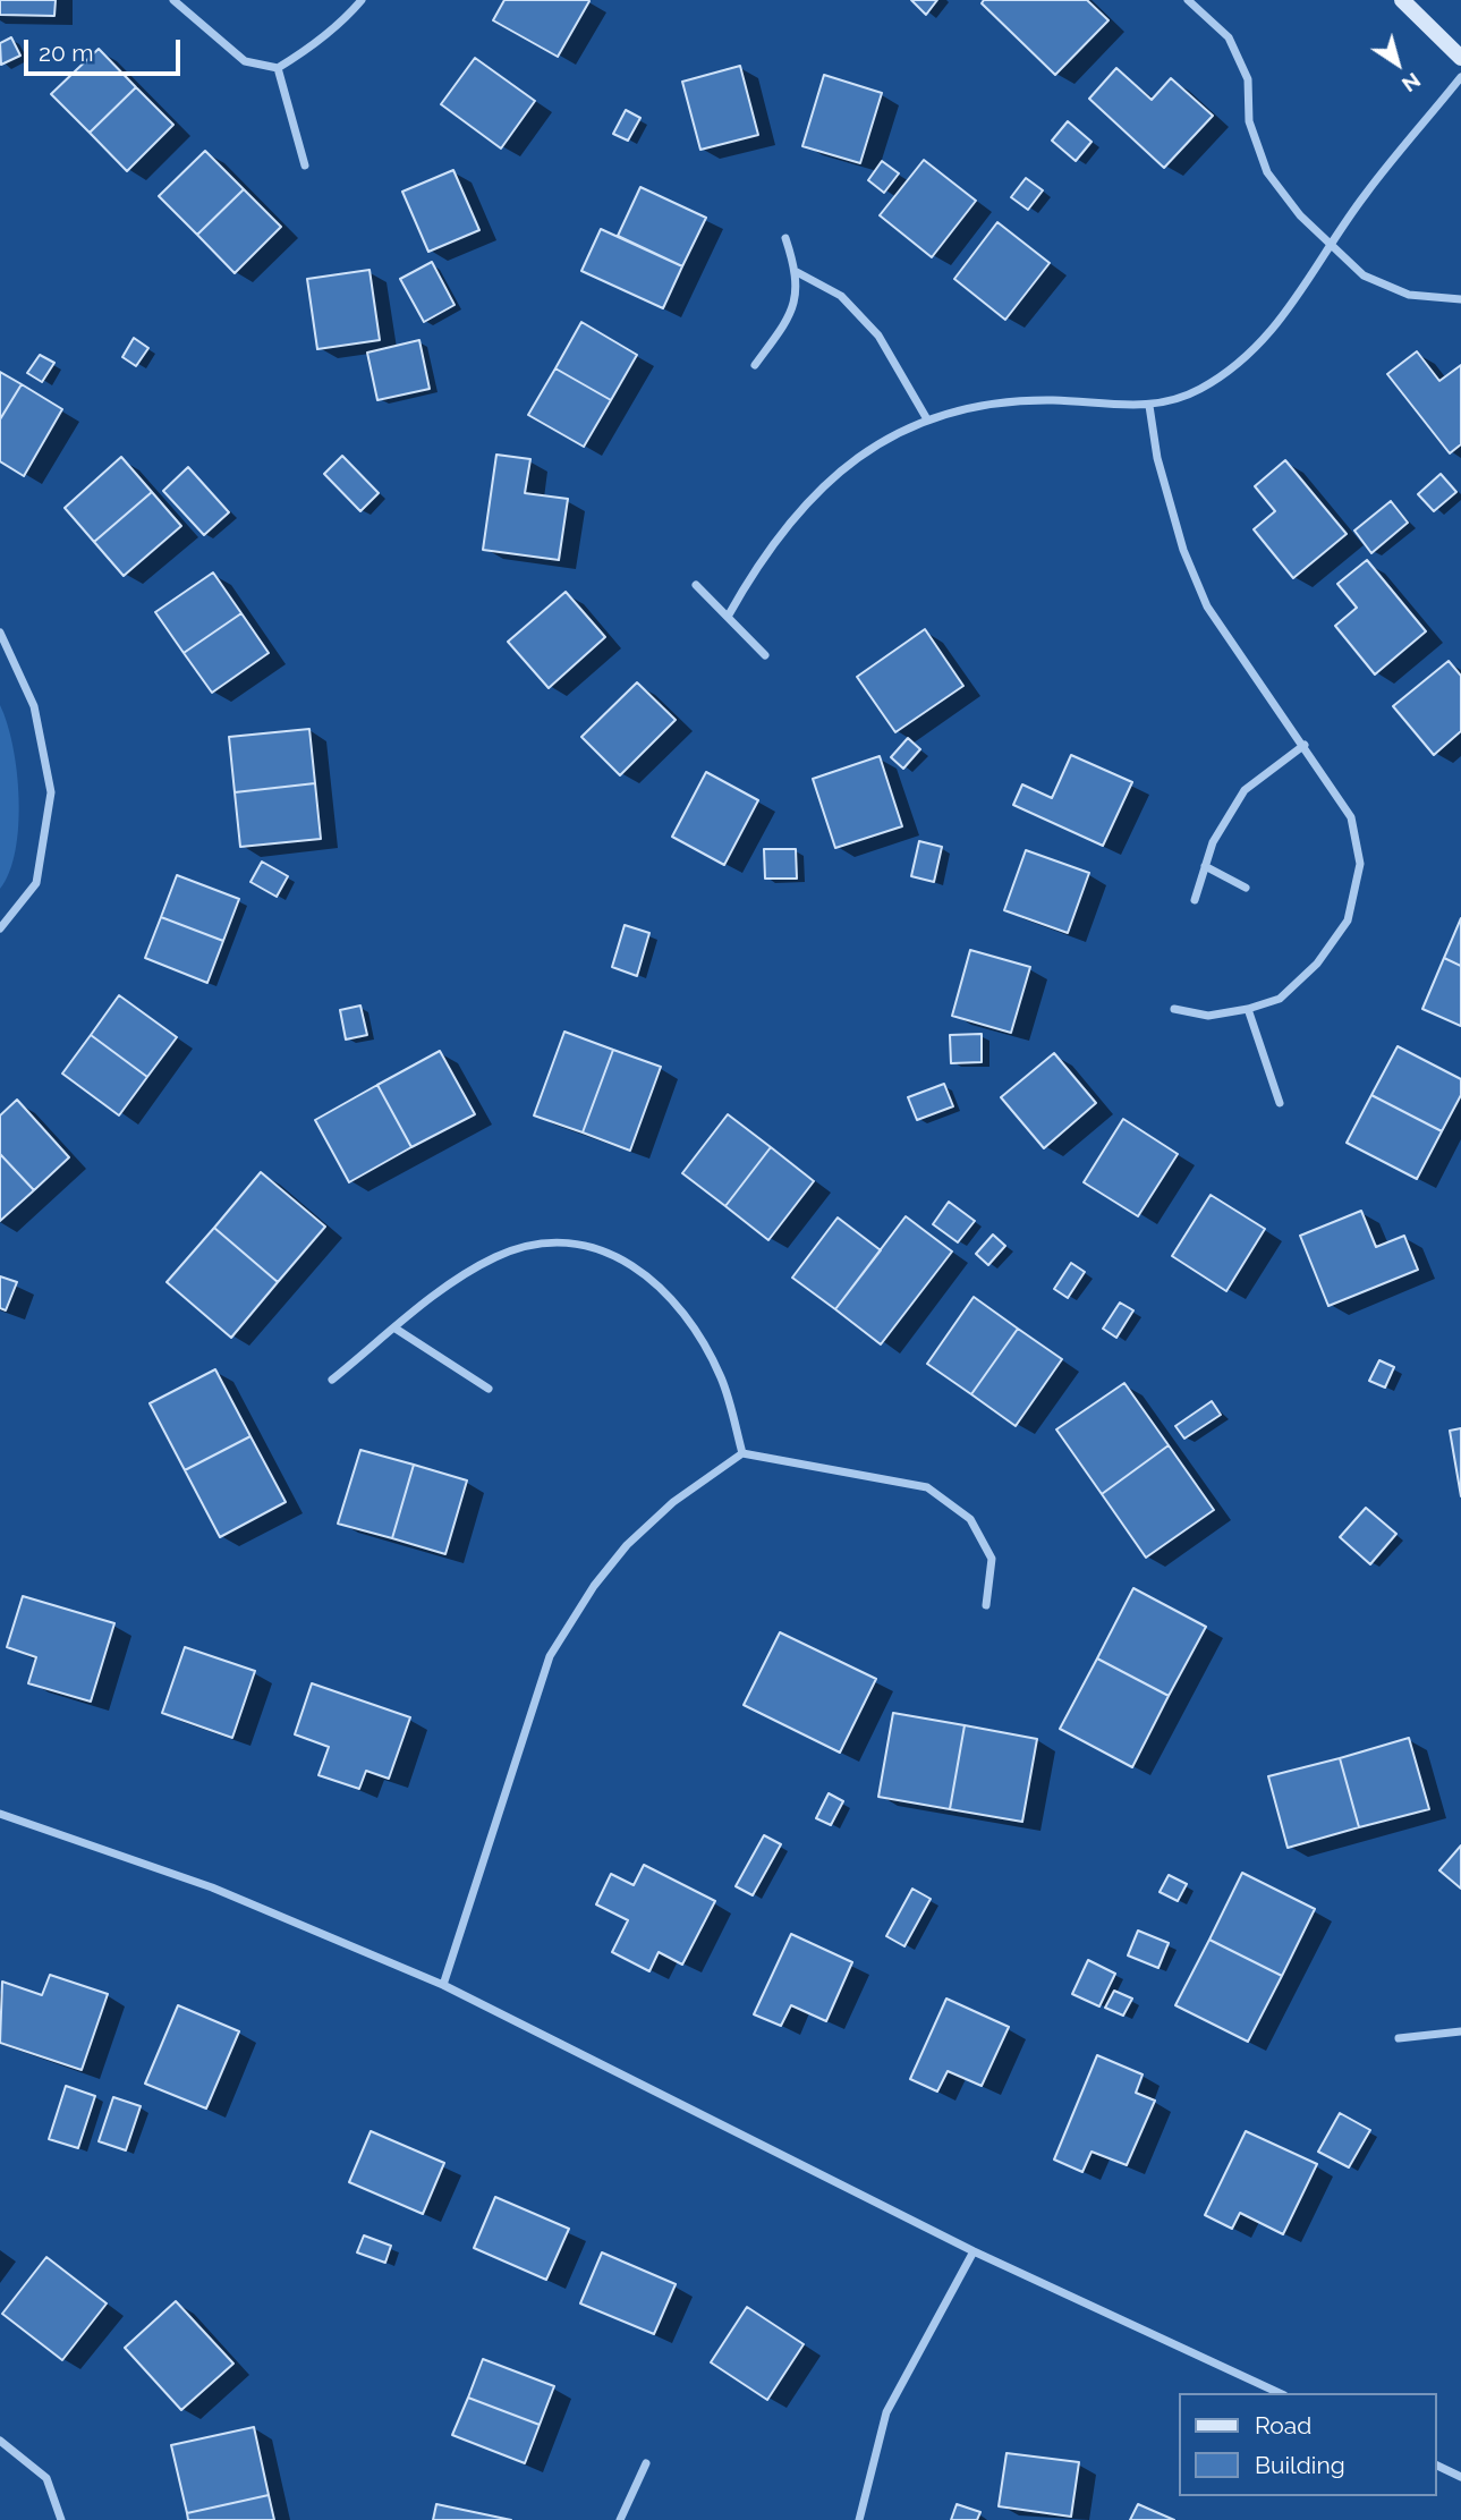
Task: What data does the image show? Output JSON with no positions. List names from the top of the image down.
{
  "legend": ["Road", "Building"],
  "scale_bar": "20 m",
  "north": "bottom right"
}
